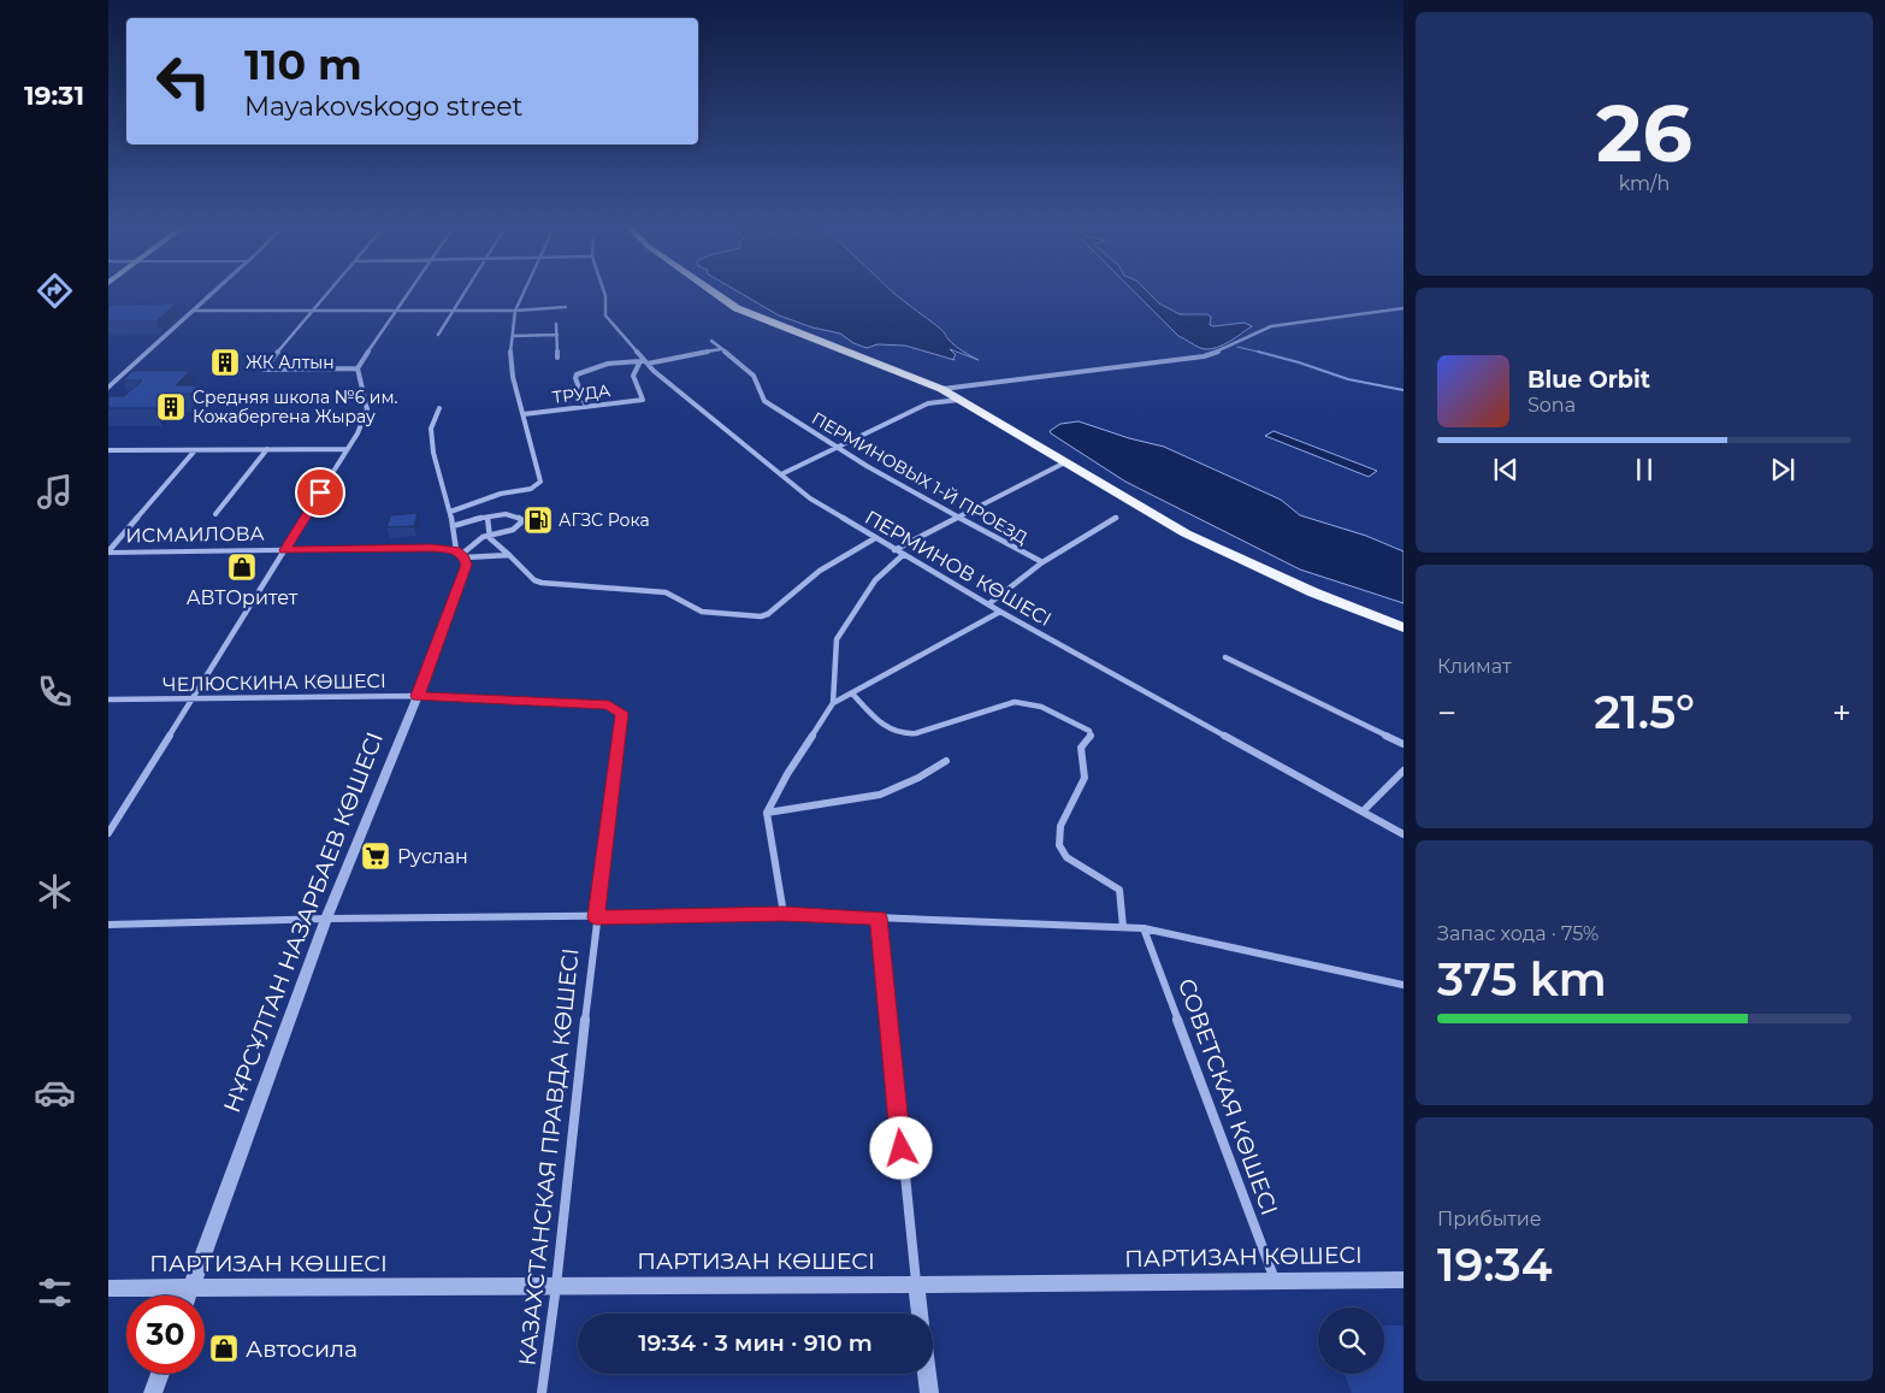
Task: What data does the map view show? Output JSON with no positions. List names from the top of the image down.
{
  "streets": {
    "street": [
      "ТРУДА",
      "ПЕРМИНОВЫХ 1-Й ПРОЕЗД",
      "ИСМАИЛОВА",
      "ПЕРМИНОВ КӨШЕСІ",
      "ЧЕЛЮСКИНА КӨШЕСІ",
      "НҰРСҰЛТАН НАЗАРБАЕВ КӨШЕСІ",
      "СОВЕТСКАЯ КӨШЕСІ",
      "КАЗАХСТАНСКАЯ ПРАВДА КӨШЕСІ",
      "ПАРТИЗАН КӨШЕСІ"
    ]
  },
  "crossings": [
    ["ТРУДА", "ПЕРМИНОВ КӨШЕСІ"],
    ["ИСМАИЛОВА", "НҰРСҰЛТАН НАЗАРБАЕВ КӨШЕСІ"],
    ["ЧЕЛЮСКИНА КӨШЕСІ", "НҰРСҰЛТАН НАЗАРБАЕВ КӨШЕСІ"],
    ["ЧЕЛЮСКИНА КӨШЕСІ", "КАЗАХСТАНСКАЯ ПРАВДА КӨШЕСІ"],
    ["НҰРСҰЛТАН НАЗАРБАЕВ КӨШЕСІ", "ПАРТИЗАН КӨШЕСІ"],
    ["СОВЕТСКАЯ КӨШЕСІ", "ПАРТИЗАН КӨШЕСІ"],
    ["КАЗАХСТАНСКАЯ ПРАВДА КӨШЕСІ", "ПАРТИЗАН КӨШЕСІ"]
  ],
  "places": {
    "building": ["ЖК Алтын", "Средняя школа №6 им. Кожабергена Жырау"],
    "fuel station": ["АГЗС Рока"],
    "shop": ["АВТОритет", "Автосила"],
    "supermarket": ["Руслан"]
  },
  "page": {
    "tabs": "19:31",
    "tile": [
      ["26", "km/h"],
      "Климат",
      ["Запас хода · 75%", "375 km"],
      ["Прибытие", "19:34"]
    ],
    "turn": ["110 m", "Mayakovskogo street"],
    "song": ["Blue Orbit", "Sona"],
    "heat": ["−", "21.5°", "+"],
    "limit": "30",
    "trip": "19:34 · 3 мин · 910 m"
  }
}
